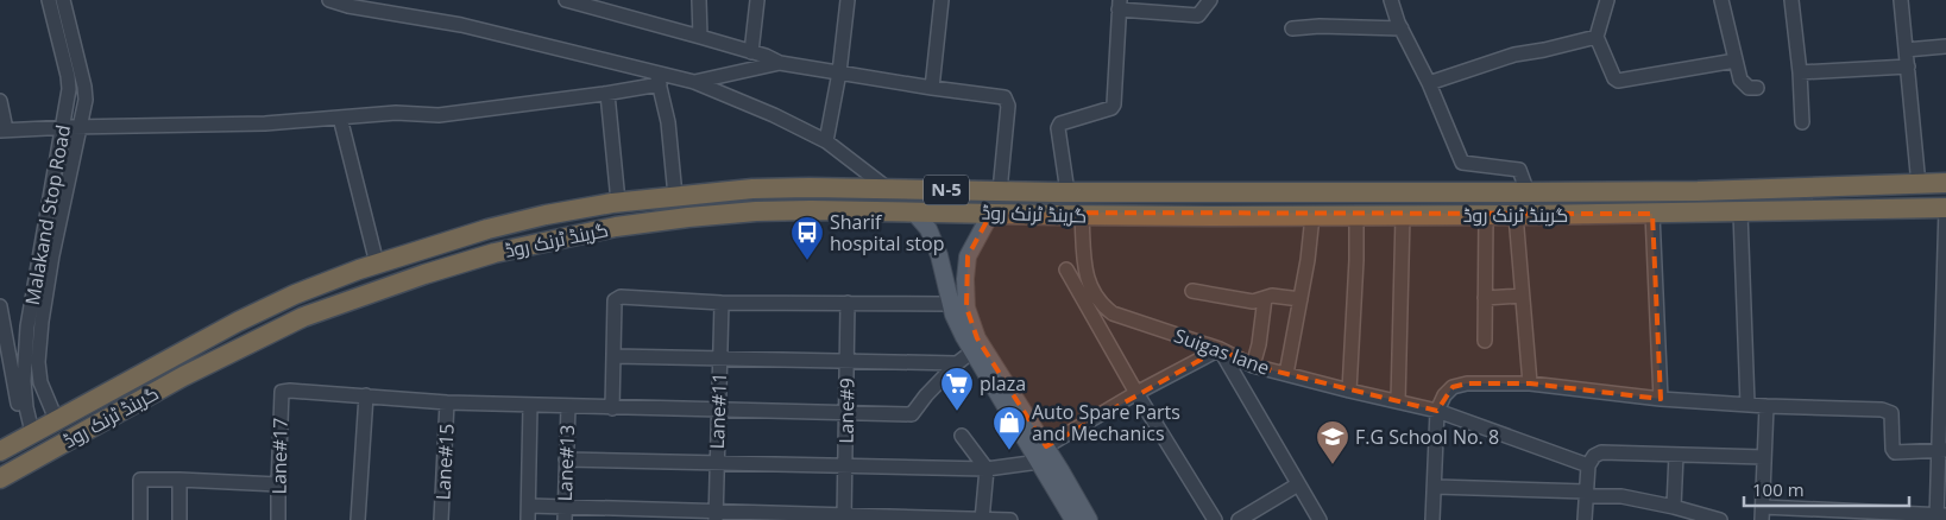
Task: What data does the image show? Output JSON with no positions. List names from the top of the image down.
{
  "streets": {
    "highway": ["N-5", "گرینڈ ٹرنک روڈ"],
    "street": [
      "Malakand Stop Road",
      "Suigas lane",
      "Lane#11",
      "Lane#9",
      "Lane#17",
      "Lane#15",
      "Lane#13"
    ]
  },
  "crossings": [
    ["گرینڈ ٹرنک روڈ", "Malakand Stop Road"],
    ["گرینڈ ٹرنک روڈ", "Suigas lane"]
  ],
  "places": {
    "bus stop": ["Sharif hospital stop"],
    "supermarket": ["plaza"],
    "shop": ["Auto Spare Parts and Mechanics"],
    "school or university": ["F.G School No. 8"]
  },
  "scale_bar": "100 m"
}
